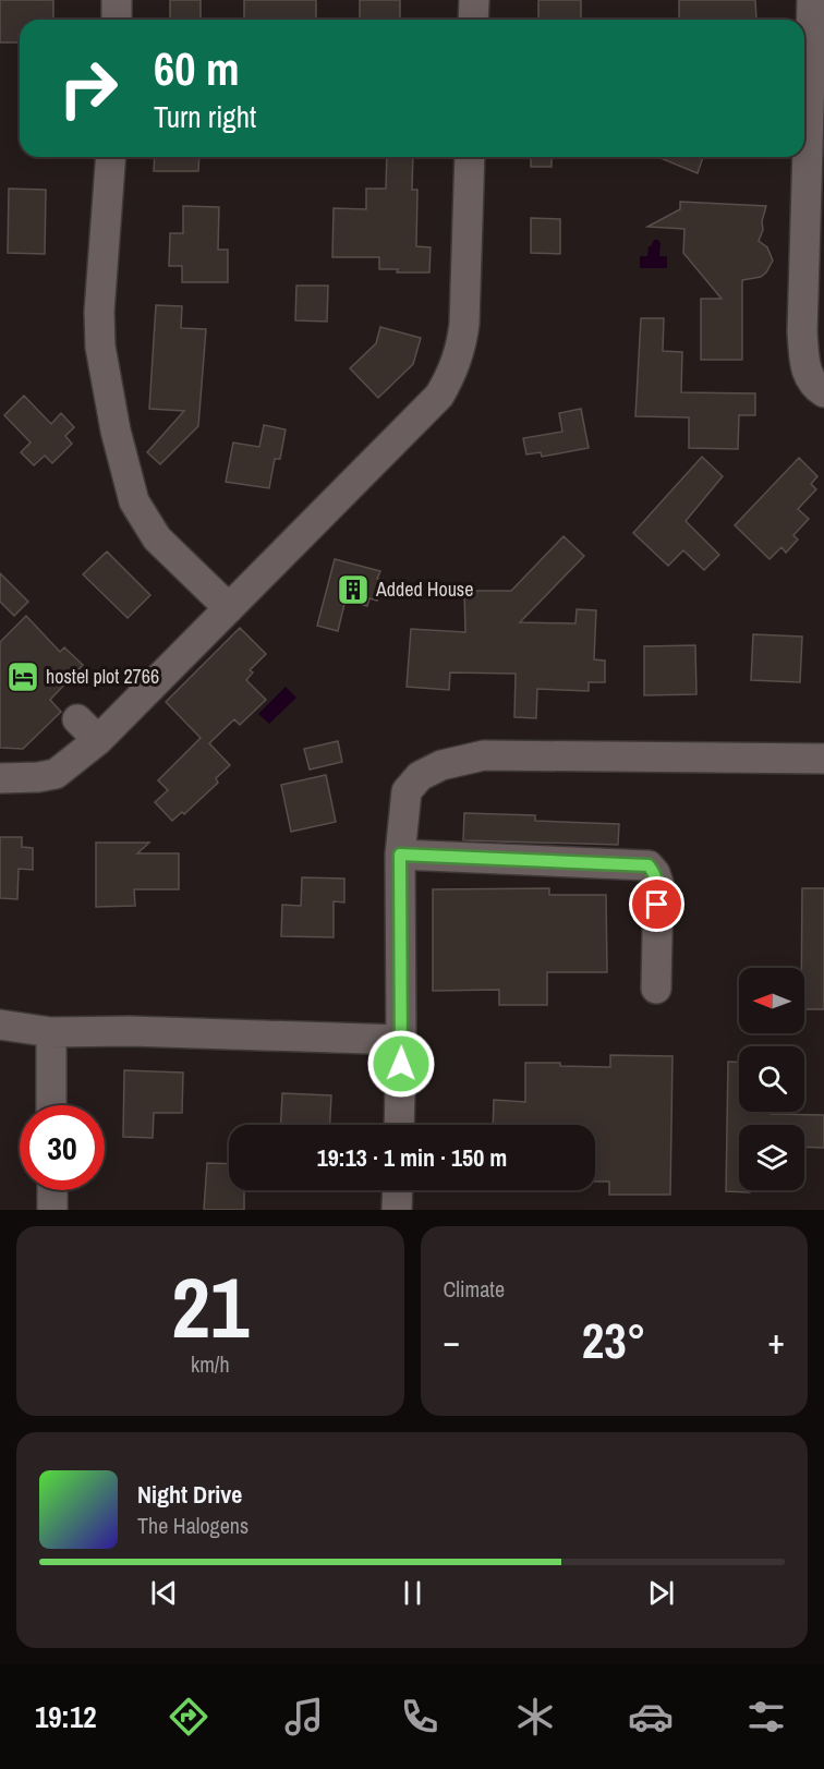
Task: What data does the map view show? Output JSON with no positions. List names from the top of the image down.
{
  "places": {
    "building": ["Added House"],
    "hotel": ["hostel plot 2766"]
  },
  "north": "left",
  "page": {
    "turn": ["60 m", "Turn right"],
    "limit": "30",
    "trip": "19:13 · 1 min · 150 m",
    "tile": [
      ["21", "km/h"],
      "Climate"
    ],
    "heat": ["−", "23°", "+"],
    "song": ["Night Drive", "The Halogens"],
    "tabs": "19:12"
  }
}
